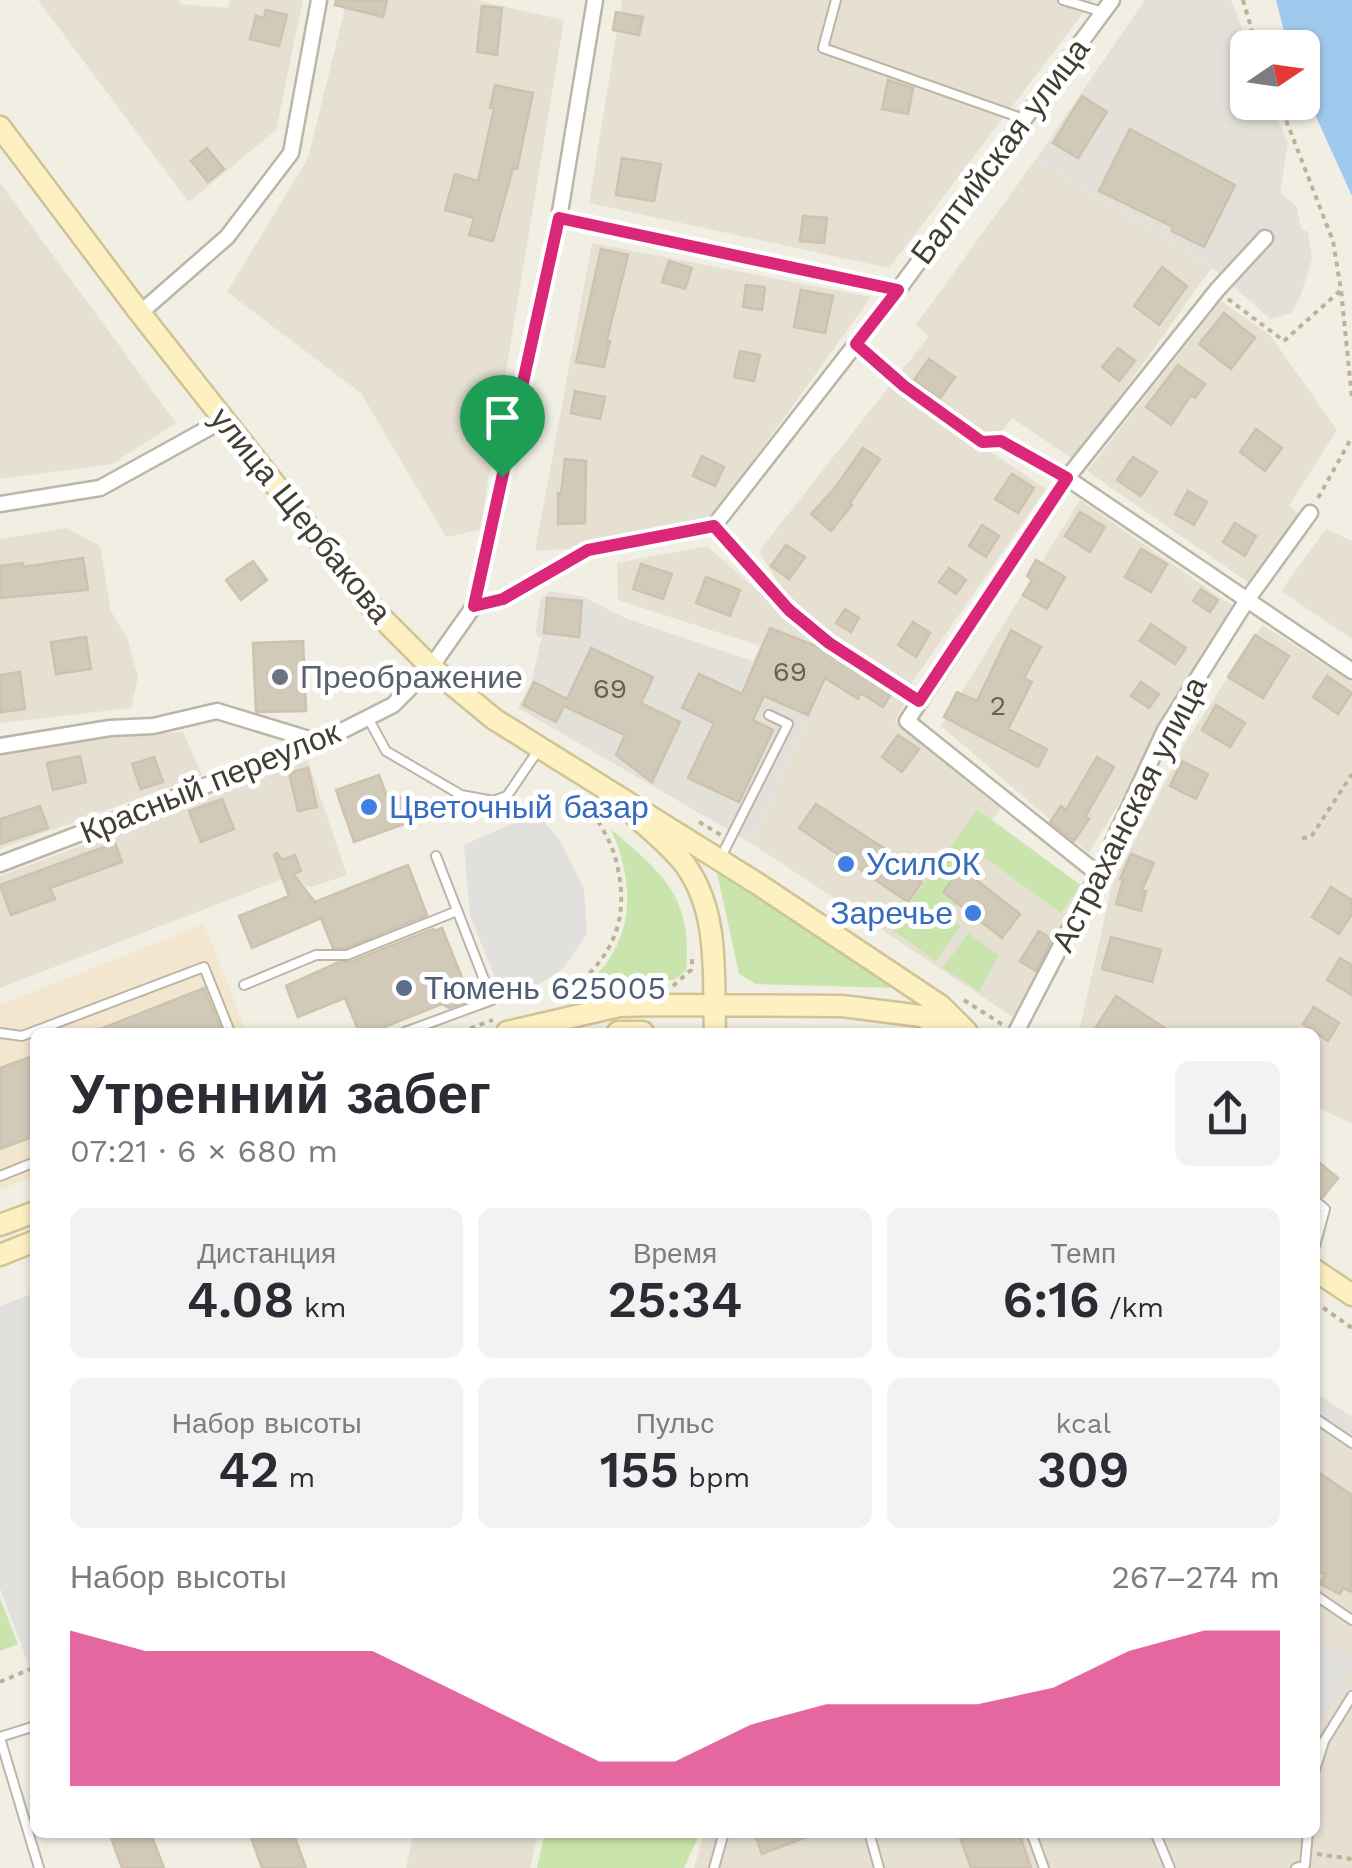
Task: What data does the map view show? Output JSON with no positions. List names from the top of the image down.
{
  "streets": {
    "street": [
      "Балтийская улица",
      "улица Щербакова",
      "Красный переулок",
      "Астраханская улица"
    ]
  },
  "crossings": [
    ["улица Щербакова", "Красный переулок"]
  ],
  "places": [
    "Преображение",
    "Цветочный базар",
    "УсилОК",
    "Заречье",
    "Тюмень 625005"
  ],
  "house_numbers": ["69", "69", "2"],
  "north": "right",
  "page": {
    "heading": ["Утренний забег", "07:21 · 6 × 680 m"],
    "stats": [
      ["Дистанция", "4.08 km"],
      ["Время", "25:34"],
      ["Темп", "6:16 /km"],
      ["Набор высоты", "42 m"],
      ["Пульс", "155 bpm"],
      ["kcal", "309"]
    ],
    "chart": ["Набор высоты", "267–274 m"]
  }
}
